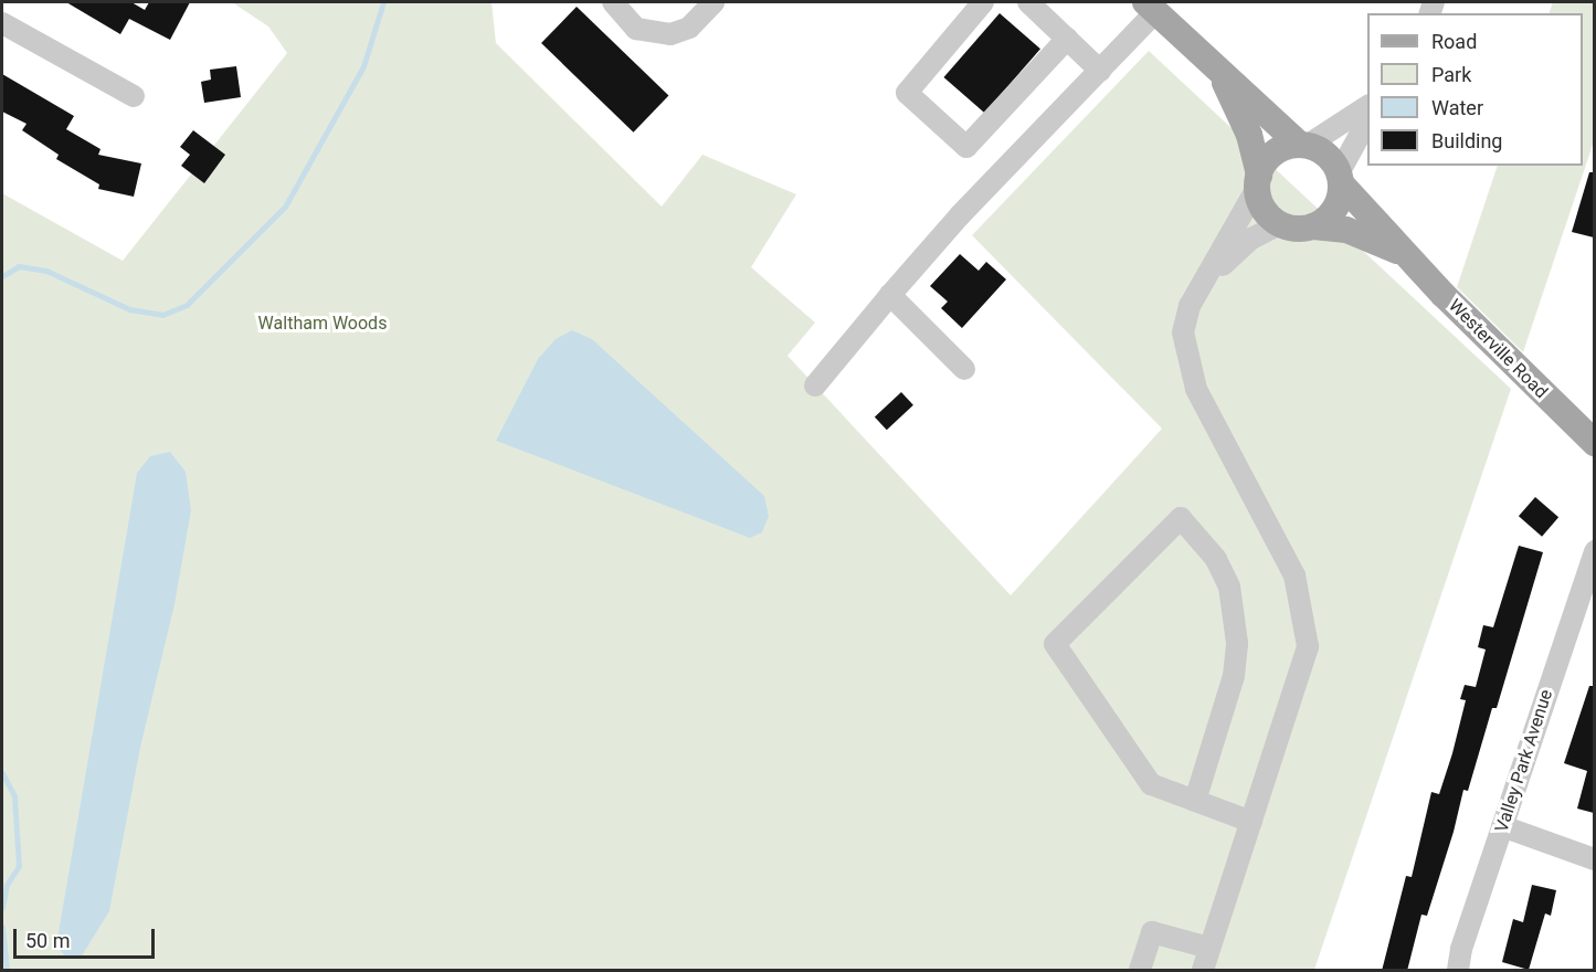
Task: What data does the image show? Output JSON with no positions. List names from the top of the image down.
{
  "streets": {
    "main road": ["Westerville Road"],
    "street": ["Valley Park Avenue"]
  },
  "parks": ["Waltham Woods"],
  "legend": [
    "Road",
    "Park",
    "Water",
    "Building"
  ],
  "scale_bar": "50 m"
}
